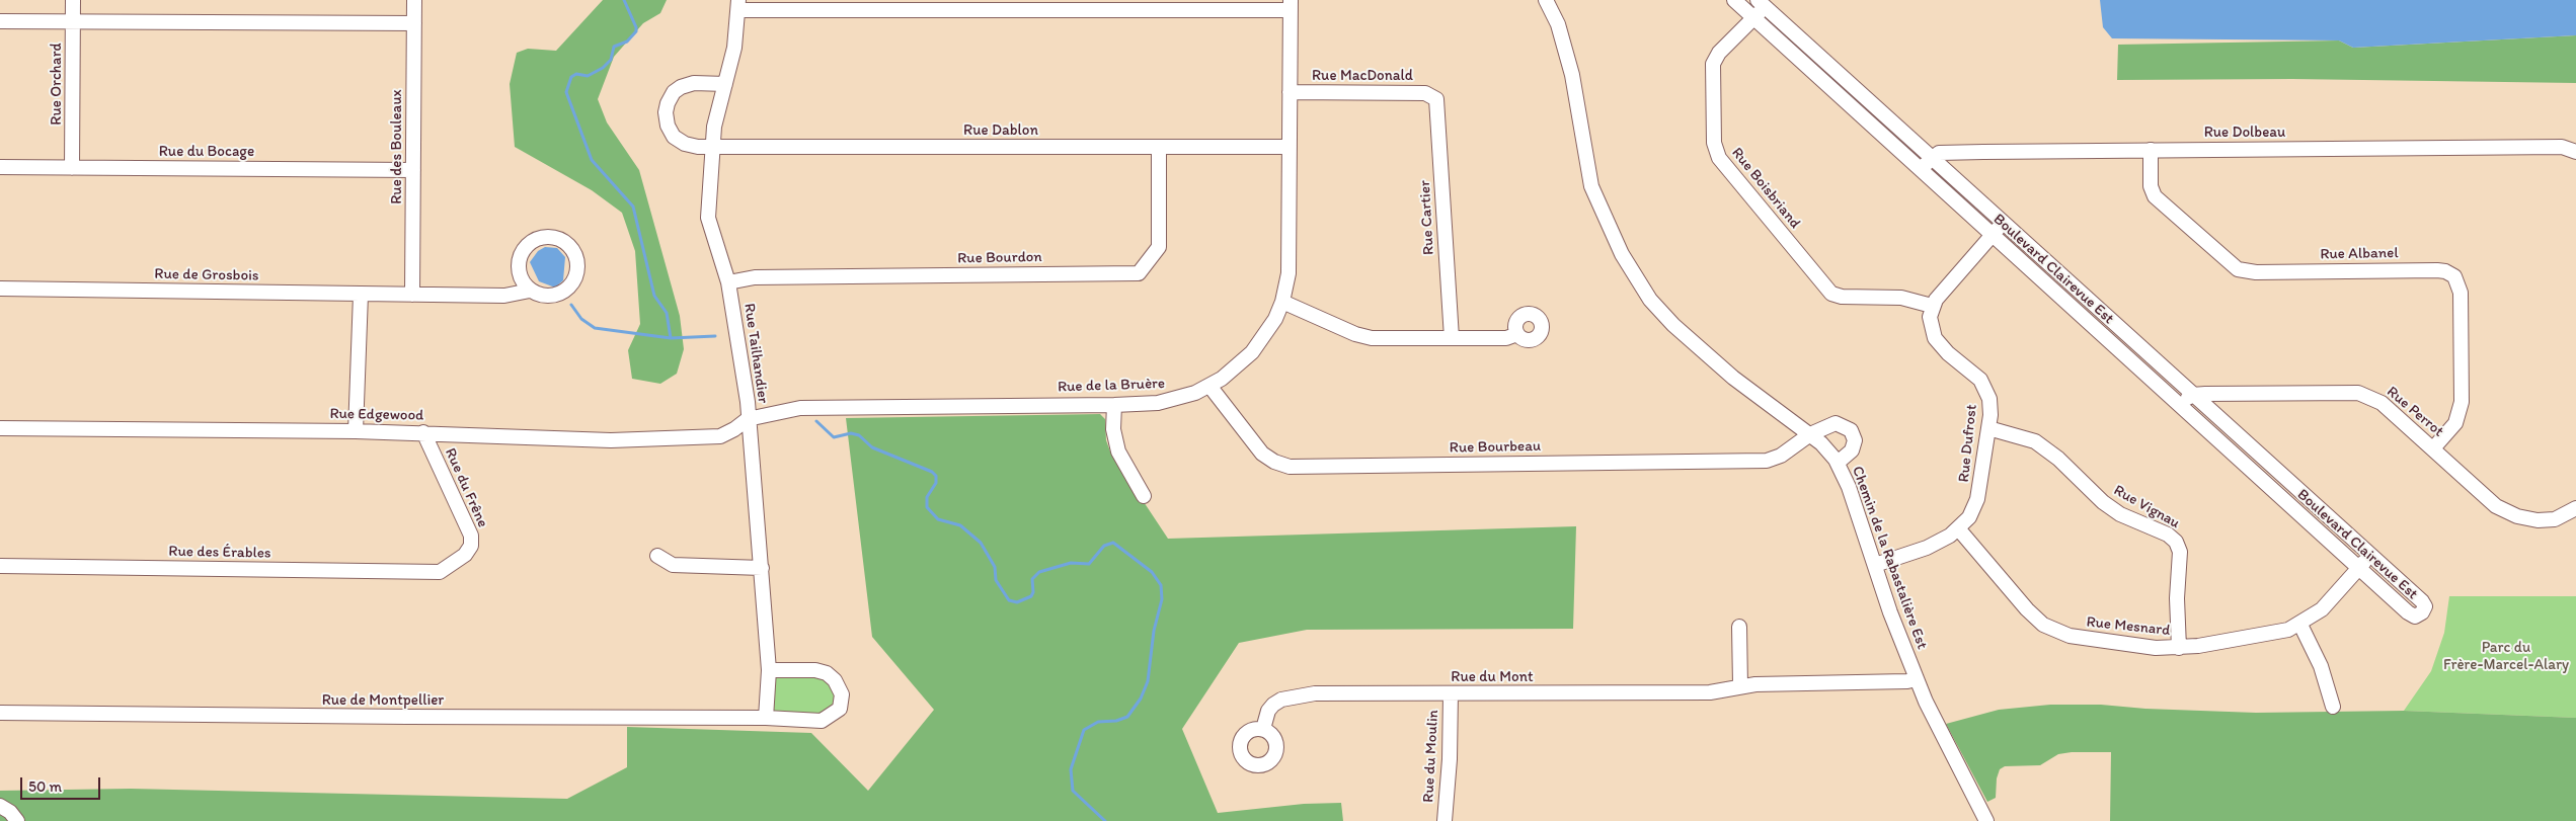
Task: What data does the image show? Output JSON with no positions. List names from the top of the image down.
{
  "streets": {
    "street": [
      "Rue MacDonald",
      "Rue Orchard",
      "Rue Dablon",
      "Rue Dolbeau",
      "Rue des Bouleaux",
      "Rue du Bocage",
      "Rue Boisbriand",
      "Rue Cartier",
      "Rue Albanel",
      "Rue Bourdon",
      "Boulevard Clairevue Est",
      "Rue de Grosbois",
      "Rue Tailhandier",
      "Rue de la Bruère",
      "Rue Perrot",
      "Rue Edgewood",
      "Rue Dufrost",
      "Rue Bourbeau",
      "Rue du Frêne",
      "Rue Vignau",
      "Rue des Érables",
      "Chemin de la Rabastalière Est",
      "Rue Mesnard",
      "Rue du Mont",
      "Rue de Montpellier",
      "Rue du Moulin"
    ]
  },
  "crossings": [
    ["Rue MacDonald", "Rue Cartier"],
    ["Rue MacDonald", "Rue de la Bruère"],
    ["Rue Orchard", "Rue du Bocage"],
    ["Rue Dablon", "Rue Bourdon"],
    ["Rue Dablon", "Rue Tailhandier"],
    ["Rue Dablon", "Rue de la Bruère"],
    ["Rue Dolbeau", "Rue Albanel"],
    ["Rue Dolbeau", "Boulevard Clairevue Est"],
    ["Rue des Bouleaux", "Rue du Bocage"],
    ["Rue des Bouleaux", "Rue de Grosbois"],
    ["Rue Boisbriand", "Boulevard Clairevue Est"],
    ["Rue Boisbriand", "Rue Dufrost"],
    ["Rue Albanel", "Rue Perrot"],
    ["Rue Bourdon", "Rue Tailhandier"],
    ["Boulevard Clairevue Est", "Rue Perrot"],
    ["Boulevard Clairevue Est", "Rue Mesnard"],
    ["Rue Tailhandier", "Rue de la Bruère"],
    ["Rue Tailhandier", "Rue Edgewood"],
    ["Rue Tailhandier", "Rue de Montpellier"],
    ["Rue de la Bruère", "Rue Edgewood"],
    ["Rue de la Bruère", "Rue Bourbeau"],
    ["Rue Edgewood", "Rue du Frêne"],
    ["Rue Dufrost", "Rue Vignau"],
    ["Rue Dufrost", "Chemin de la Rabastalière Est"],
    ["Rue Dufrost", "Rue Mesnard"],
    ["Rue Bourbeau", "Chemin de la Rabastalière Est"],
    ["Rue du Frêne", "Rue des Érables"],
    ["Rue Vignau", "Rue Mesnard"],
    ["Chemin de la Rabastalière Est", "Rue du Mont"],
    ["Rue du Mont", "Rue du Moulin"]
  ],
  "parks": ["Parc du Frère-Marcel-Alary"],
  "scale_bar": "50 m"
}
